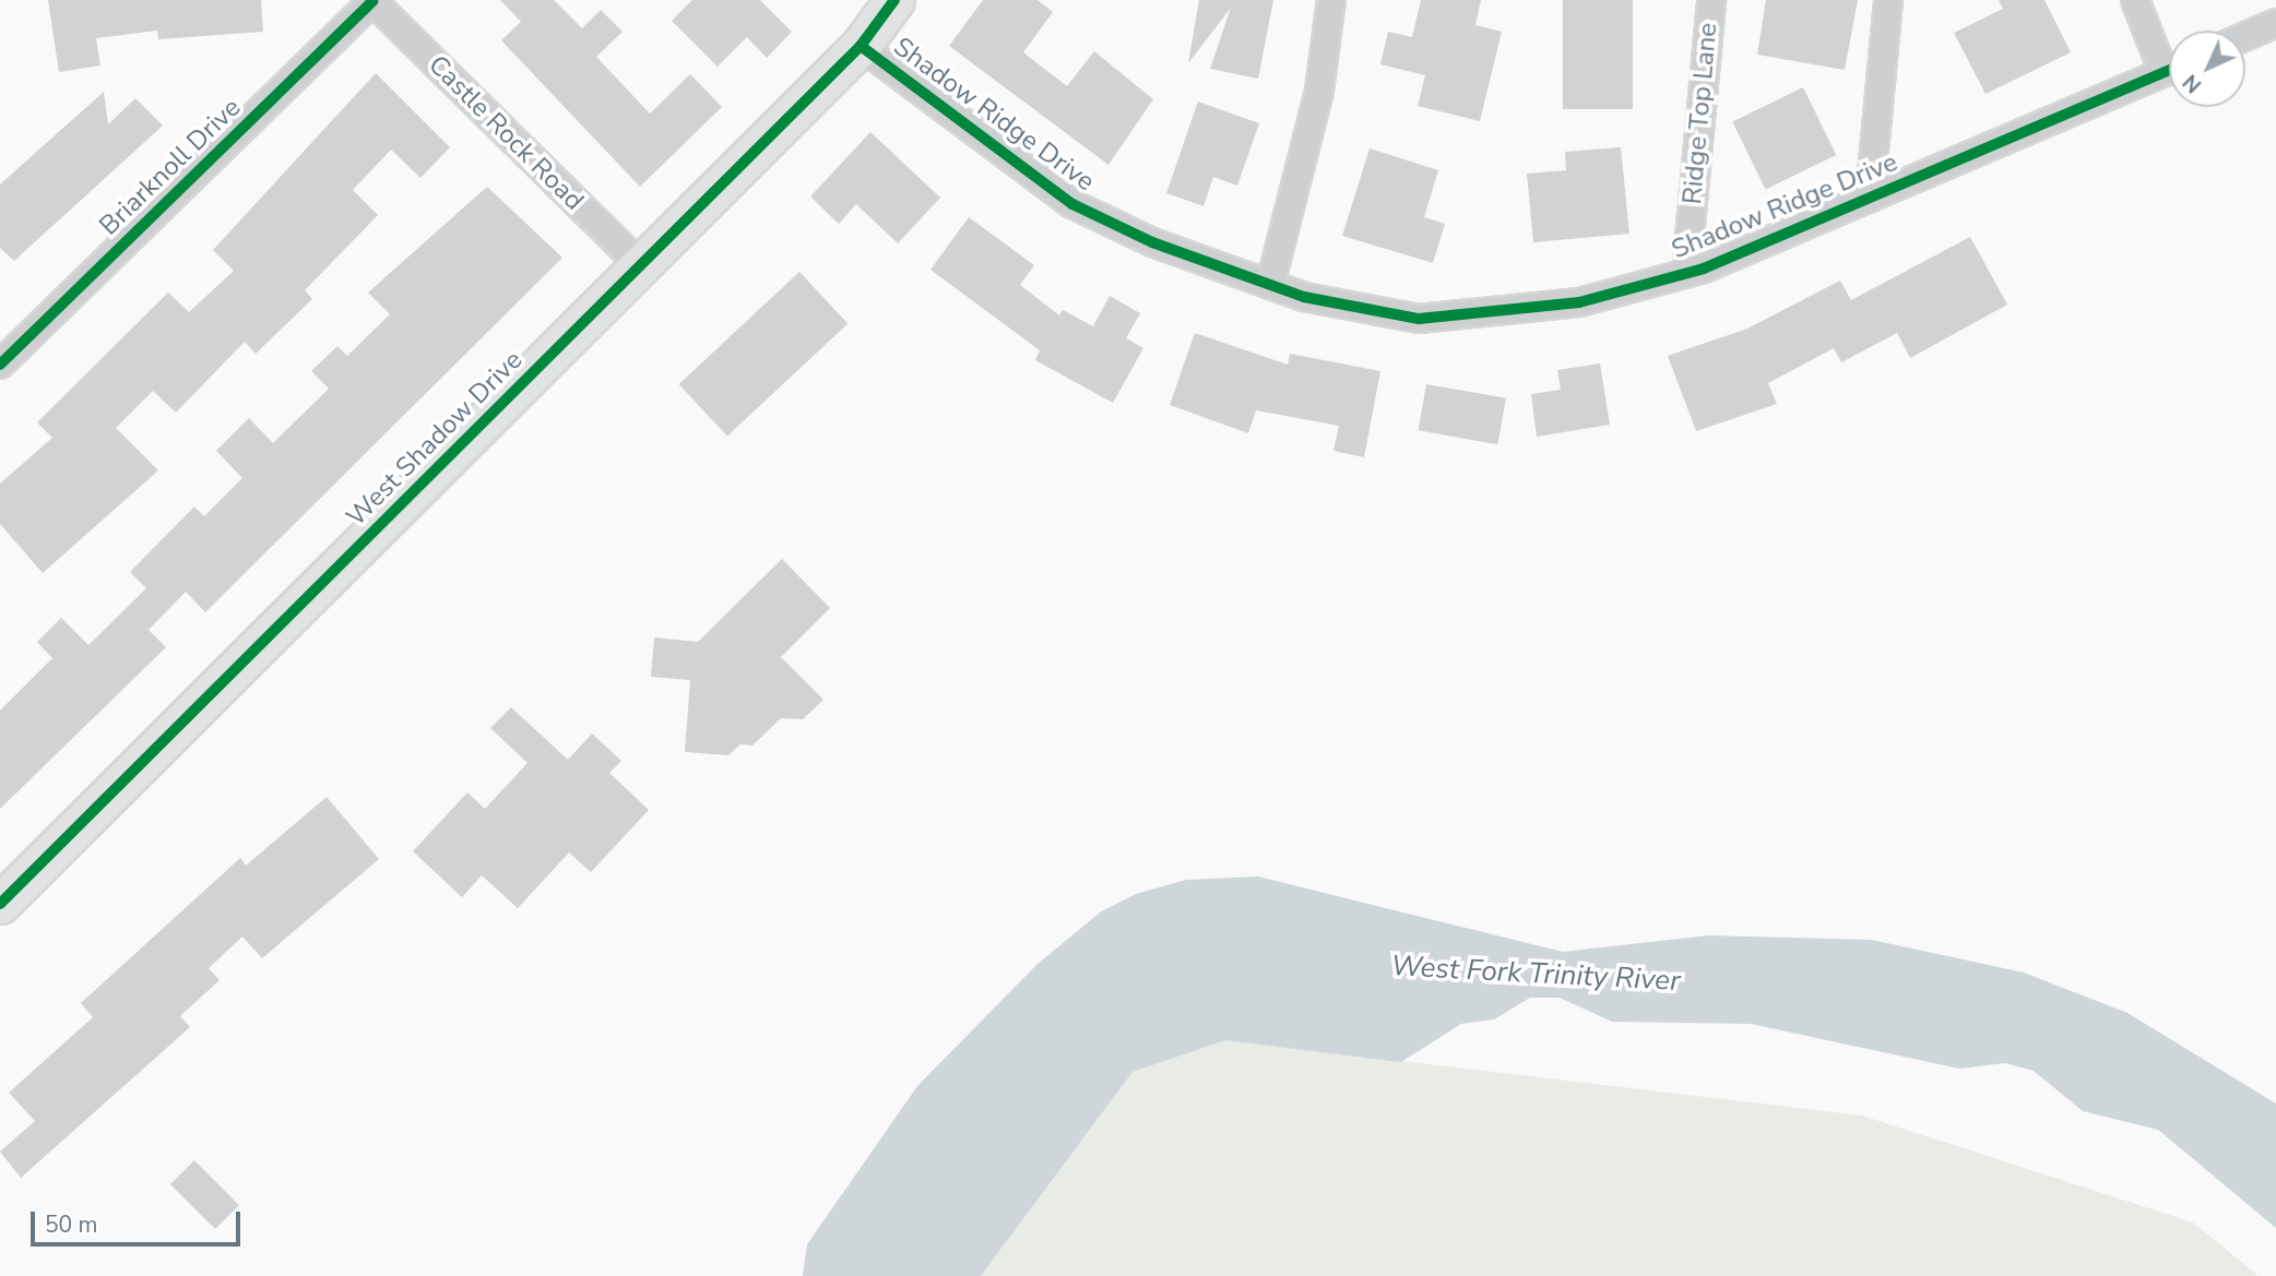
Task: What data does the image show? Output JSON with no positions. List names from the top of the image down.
{
  "streets": {
    "street": [
      "Ridge Top Lane",
      "Shadow Ridge Drive",
      "Castle Rock Road",
      "Briarknoll Drive",
      "West Shadow Drive"
    ]
  },
  "crossings": [
    ["Ridge Top Lane", "Shadow Ridge Drive"],
    ["Shadow Ridge Drive", "West Shadow Drive"],
    ["Castle Rock Road", "Briarknoll Drive"],
    ["Castle Rock Road", "West Shadow Drive"]
  ],
  "water": ["West Fork Trinity River"],
  "scale_bar": "50 m",
  "north": "bottom left"
}
